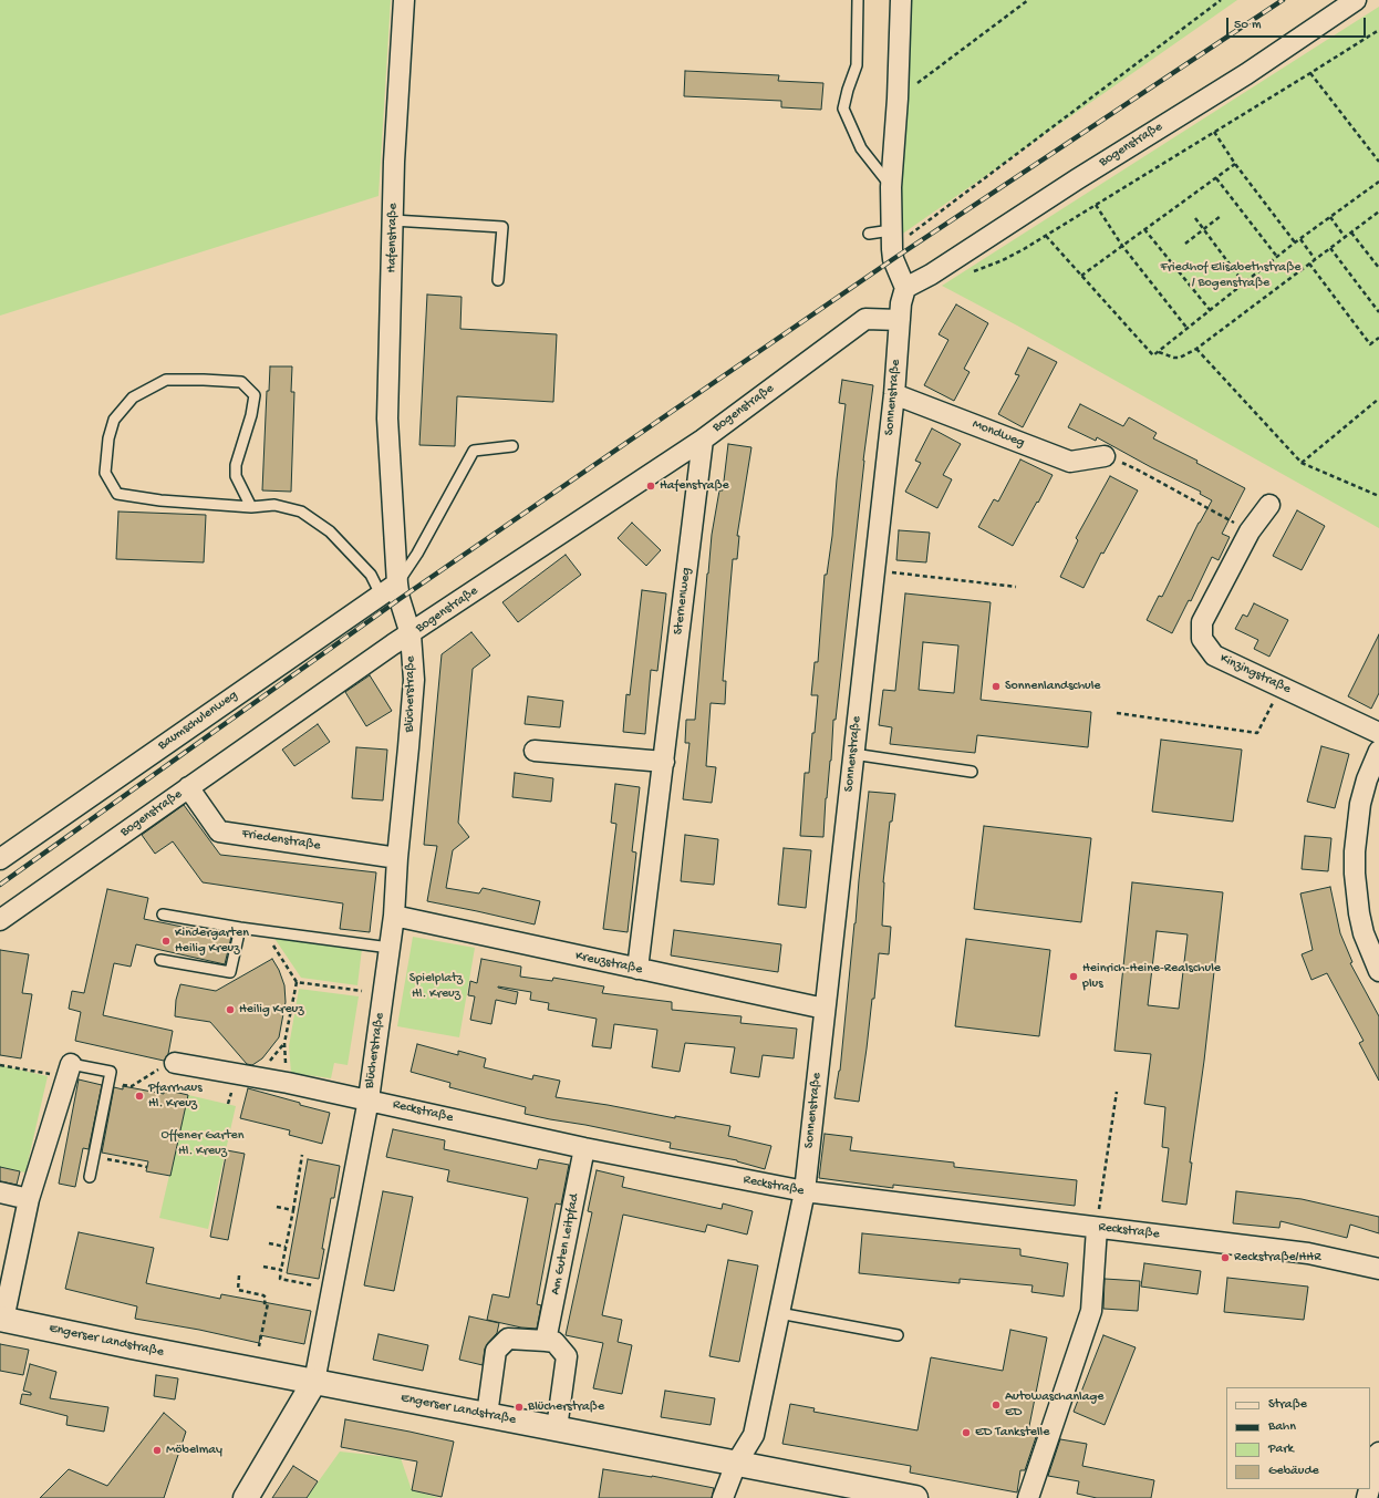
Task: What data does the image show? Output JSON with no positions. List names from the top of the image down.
{
  "streets": {
    "main road": ["Blücherstraße", "Engerser Landstraße"],
    "street": [
      "Bogenstraße",
      "Hafenstraße",
      "Sonnenstraße",
      "Mondweg",
      "Sternenweg",
      "Kinzingstraße",
      "Baumschulenweg",
      "Friedenstraße",
      "Kreuzstraße",
      "Reckstraße",
      "Am Guten Leitpfad"
    ]
  },
  "crossings": [
    ["Bogenstraße", "Sonnenstraße"],
    ["Bogenstraße", "Sternenweg"],
    ["Bogenstraße", "Blücherstraße"],
    ["Bogenstraße", "Friedenstraße"],
    ["Hafenstraße", "Blücherstraße"],
    ["Hafenstraße", "Baumschulenweg"],
    ["Sonnenstraße", "Mondweg"],
    ["Sonnenstraße", "Kreuzstraße"],
    ["Sonnenstraße", "Reckstraße"],
    ["Sonnenstraße", "Engerser Landstraße"],
    ["Sternenweg", "Kreuzstraße"],
    ["Blücherstraße", "Baumschulenweg"],
    ["Blücherstraße", "Friedenstraße"],
    ["Blücherstraße", "Kreuzstraße"],
    ["Blücherstraße", "Reckstraße"],
    ["Blücherstraße", "Engerser Landstraße"],
    ["Reckstraße", "Am Guten Leitpfad"]
  ],
  "parks": ["Friedhof Elisabethstraße / Bogenstraße", "Spielplatz Hl. Kreuz", "Offener Garten Hl. Kreuz"],
  "places": [
    "Hafenstraße",
    "Sonnenlandschule",
    "Kindergarten Heilig Kreuz",
    "Heinrich-Heine-Realschule plus",
    "Heilig Kreuz",
    "Pfarrhaus Hl. Kreuz",
    "Reckstraße/HHR",
    "Autowaschanlage ED",
    "Blücherstraße",
    "ED Tankstelle",
    "Möbelmay"
  ],
  "legend": [
    "Straße",
    "Bahn",
    "Park",
    "Gebäude"
  ],
  "scale_bar": "50 m"
}
